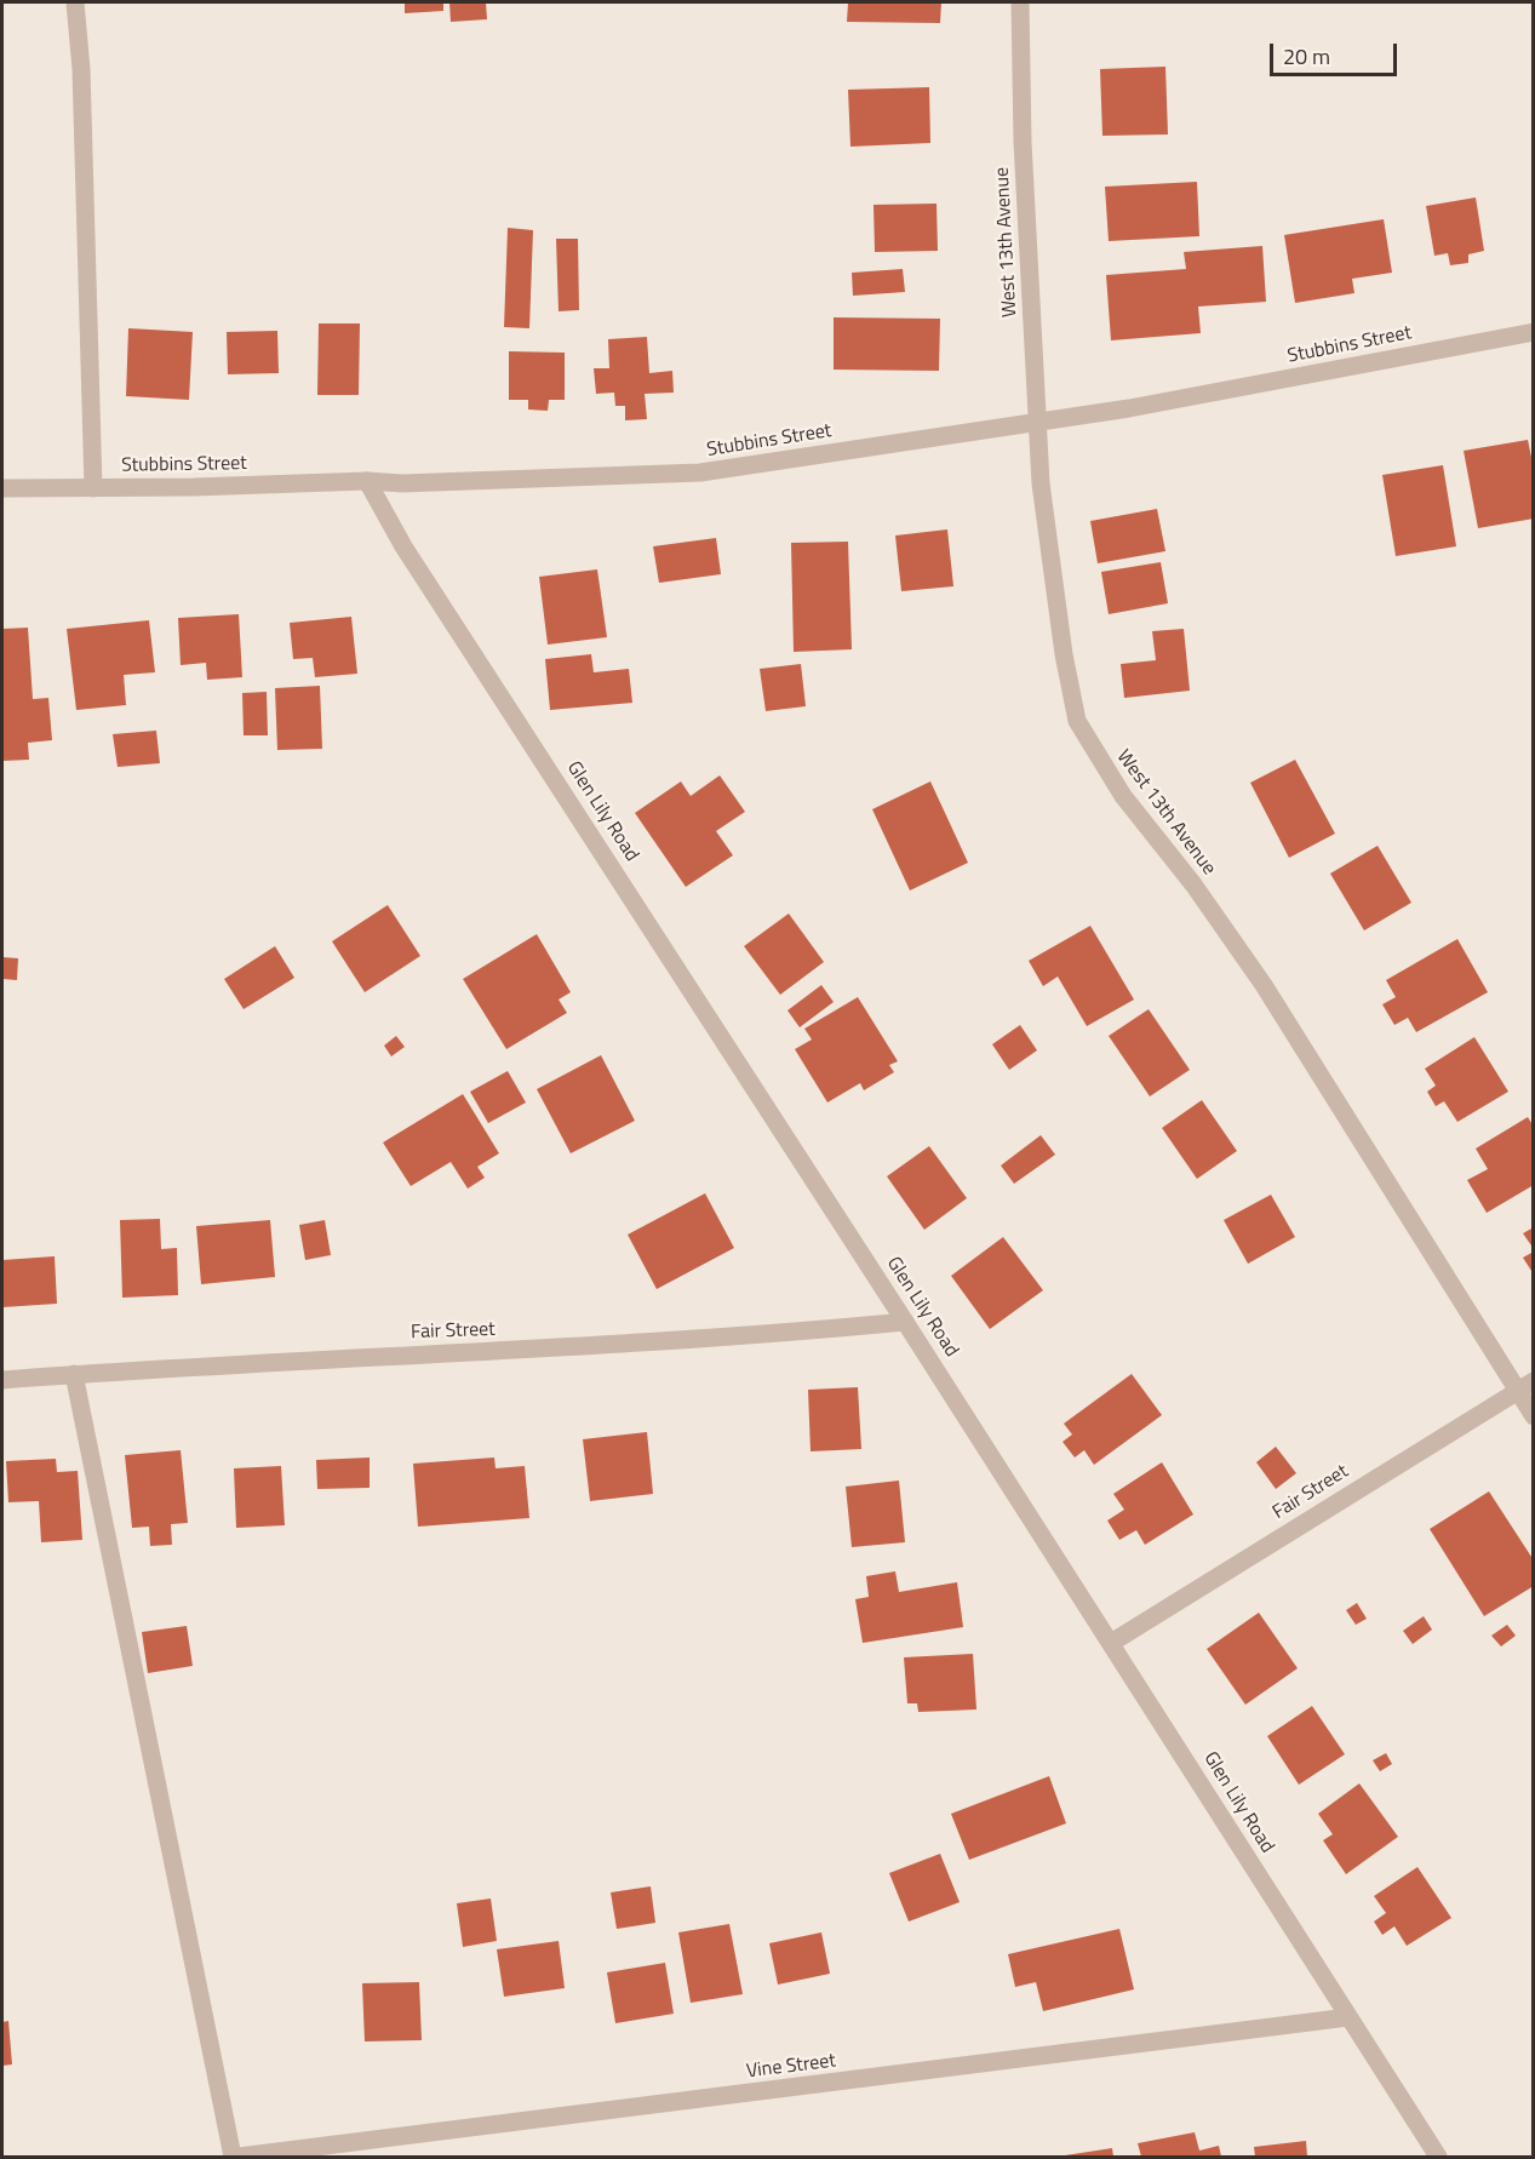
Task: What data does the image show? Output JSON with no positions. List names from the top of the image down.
{
  "streets": {
    "street": [
      "West 13th Avenue",
      "Stubbins Street",
      "Glen Lily Road",
      "Fair Street",
      "Vine Street"
    ]
  },
  "crossings": [
    ["West 13th Avenue", "Stubbins Street"],
    ["West 13th Avenue", "Fair Street"],
    ["Stubbins Street", "Glen Lily Road"],
    ["Glen Lily Road", "Fair Street"],
    ["Glen Lily Road", "Vine Street"]
  ],
  "scale_bar": "20 m"
}
